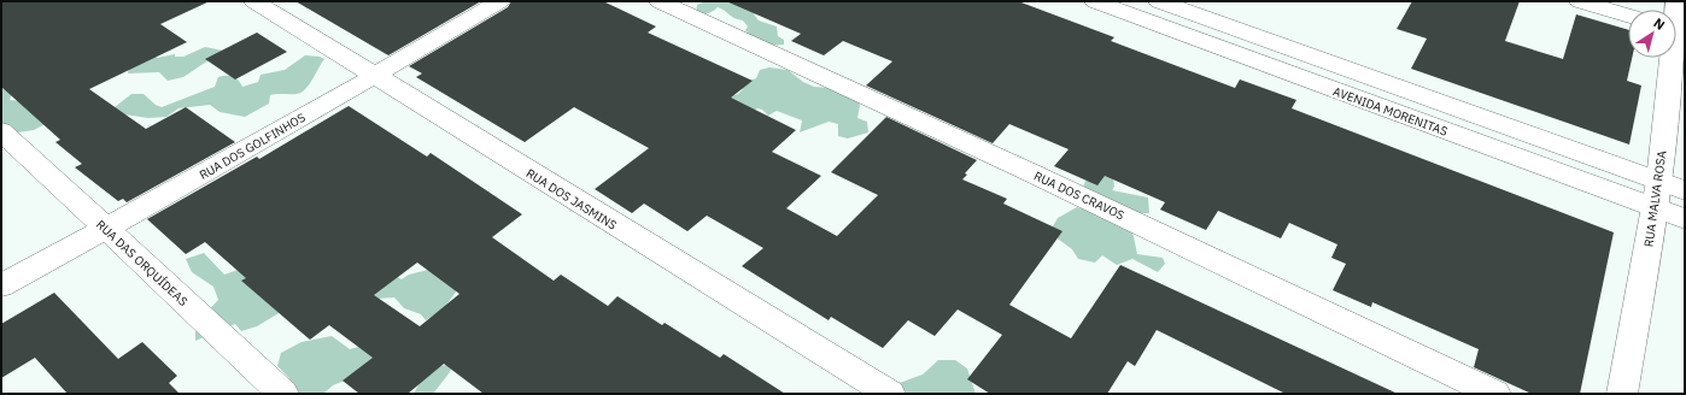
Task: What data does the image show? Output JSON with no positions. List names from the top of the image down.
{
  "streets": {
    "street": [
      "AVENIDA MORENITAS",
      "RUA DOS GOLFINHOS",
      "RUA DOS CRAVOS",
      "RUA DOS JASMINS",
      "RUA MALVA ROSA",
      "RUA DAS ORQUÍDEAS"
    ]
  },
  "crossings": [
    ["AVENIDA MORENITAS", "RUA MALVA ROSA"],
    ["RUA DOS GOLFINHOS", "RUA DOS JASMINS"],
    ["RUA DOS GOLFINHOS", "RUA DAS ORQUÍDEAS"]
  ],
  "north": "top right"
}
